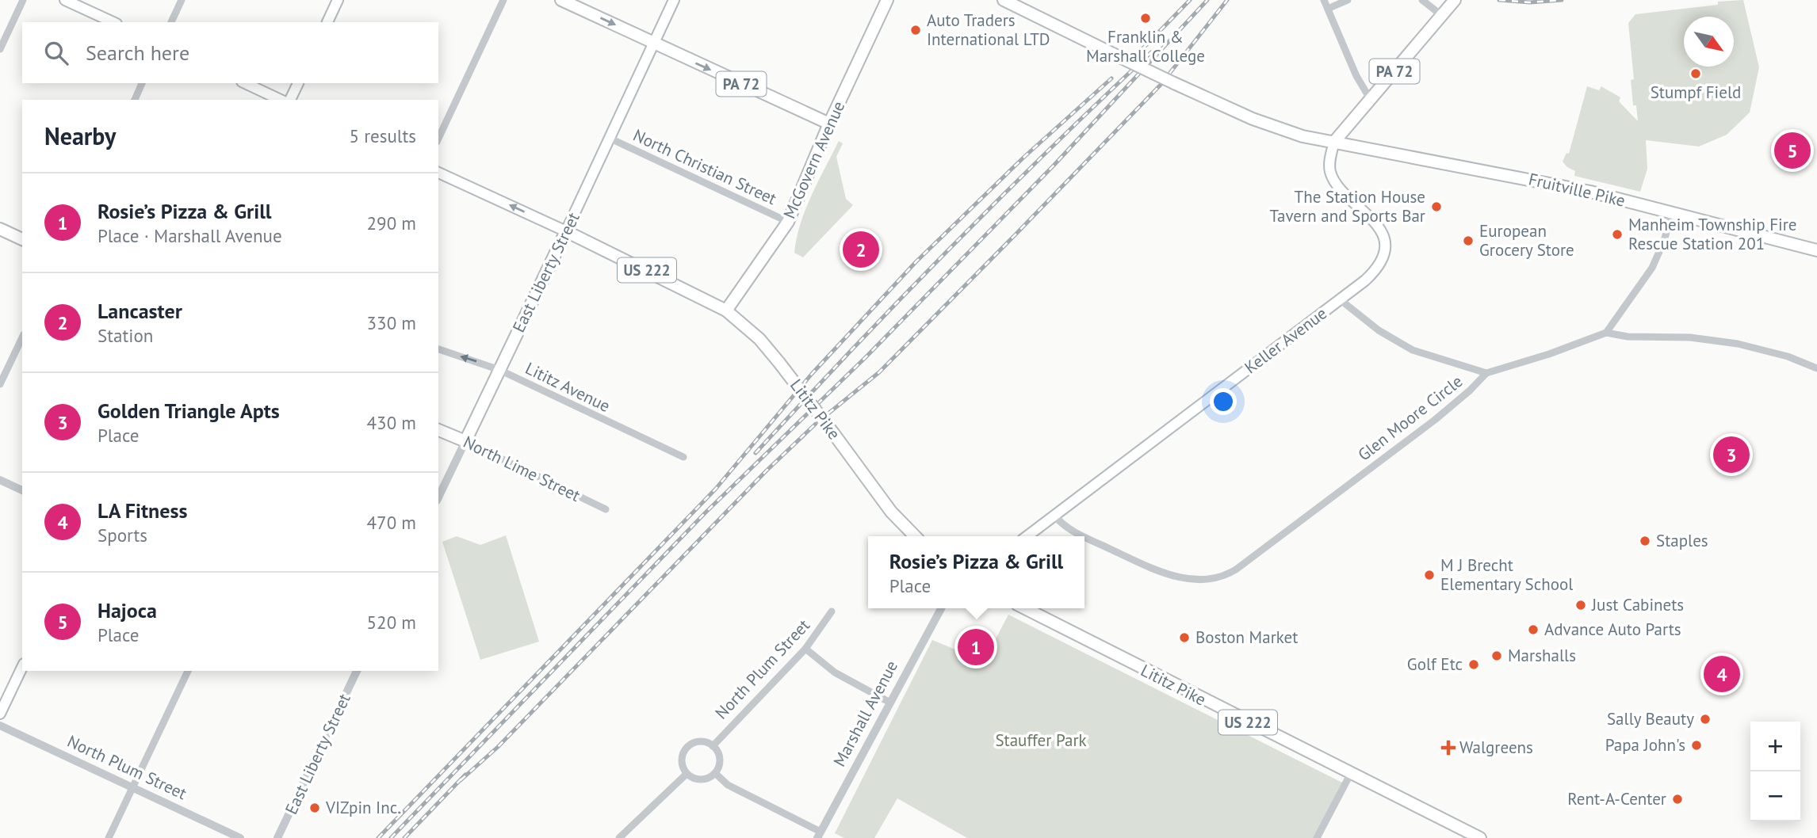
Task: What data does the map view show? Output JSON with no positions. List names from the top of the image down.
{
  "streets": {
    "main road": [
      "PA 72",
      "McGovern Avenue",
      "Fruitville Pike",
      "US 222",
      "East Liberty Street",
      "Keller Avenue",
      "Lititz Pike",
      "North Lime Street"
    ],
    "street": [
      "North Christian Street",
      "Lititz Avenue",
      "Glen Moore Circle",
      "North Plum Street",
      "Marshall Avenue"
    ]
  },
  "crossings": [
    ["PA 72", "McGovern Avenue"],
    ["PA 72", "Fruitville Pike"],
    ["PA 72", "East Liberty Street"],
    ["PA 72", "Keller Avenue"],
    ["McGovern Avenue", "North Christian Street"],
    ["McGovern Avenue", "US 222"],
    ["McGovern Avenue", "Lititz Pike"],
    ["North Christian Street", "East Liberty Street"],
    ["Fruitville Pike", "Keller Avenue"],
    ["US 222", "East Liberty Street"],
    ["US 222", "Lititz Pike"],
    ["East Liberty Street", "Lititz Avenue"],
    ["East Liberty Street", "North Lime Street"],
    ["Keller Avenue", "Glen Moore Circle"]
  ],
  "parks": ["Stauffer Park"],
  "places": {
    "other": [
      "Franklin & Marshall College",
      "Auto Traders International LTD",
      "Stumpf Field",
      "The Station House Tavern and Sports Bar",
      "Manheim Township Fire Rescue Station 201",
      "European Grocery Store",
      "Staples",
      "M J Brecht Elementary School",
      "Just Cabinets",
      "Advance Auto Parts",
      "Boston Market",
      "Marshalls",
      "Golf Etc",
      "Sally Beauty",
      "Papa John's",
      "Rent-A-Center",
      "VIZpin Inc."
    ],
    "health": ["Walgreens"]
  },
  "north": "bottom right",
  "page": {
    "search": "Search here",
    "heading": ["Nearby", "5 results"],
    "pins": [
      "5",
      "2",
      "3",
      "1",
      "4"
    ],
    "list": [
      {
        "mark": "1",
        "name": "Rosie’s Pizza & Grill",
        "note": "Place · Marshall Avenue",
        "value": "290 m"
      },
      {
        "mark": "2",
        "name": "Lancaster",
        "note": "Station",
        "value": "330 m"
      },
      {
        "mark": "3",
        "name": "Golden Triangle Apts",
        "note": "Place",
        "value": "430 m"
      },
      {
        "mark": "4",
        "name": "LA Fitness",
        "note": "Sports",
        "value": "470 m"
      },
      {
        "mark": "5",
        "name": "Hajoca",
        "note": "Place",
        "value": "520 m"
      }
    ],
    "popup": ["Rosie’s Pizza & Grill", "Place"],
    "map_buttons": ["+", "−"]
  }
}
